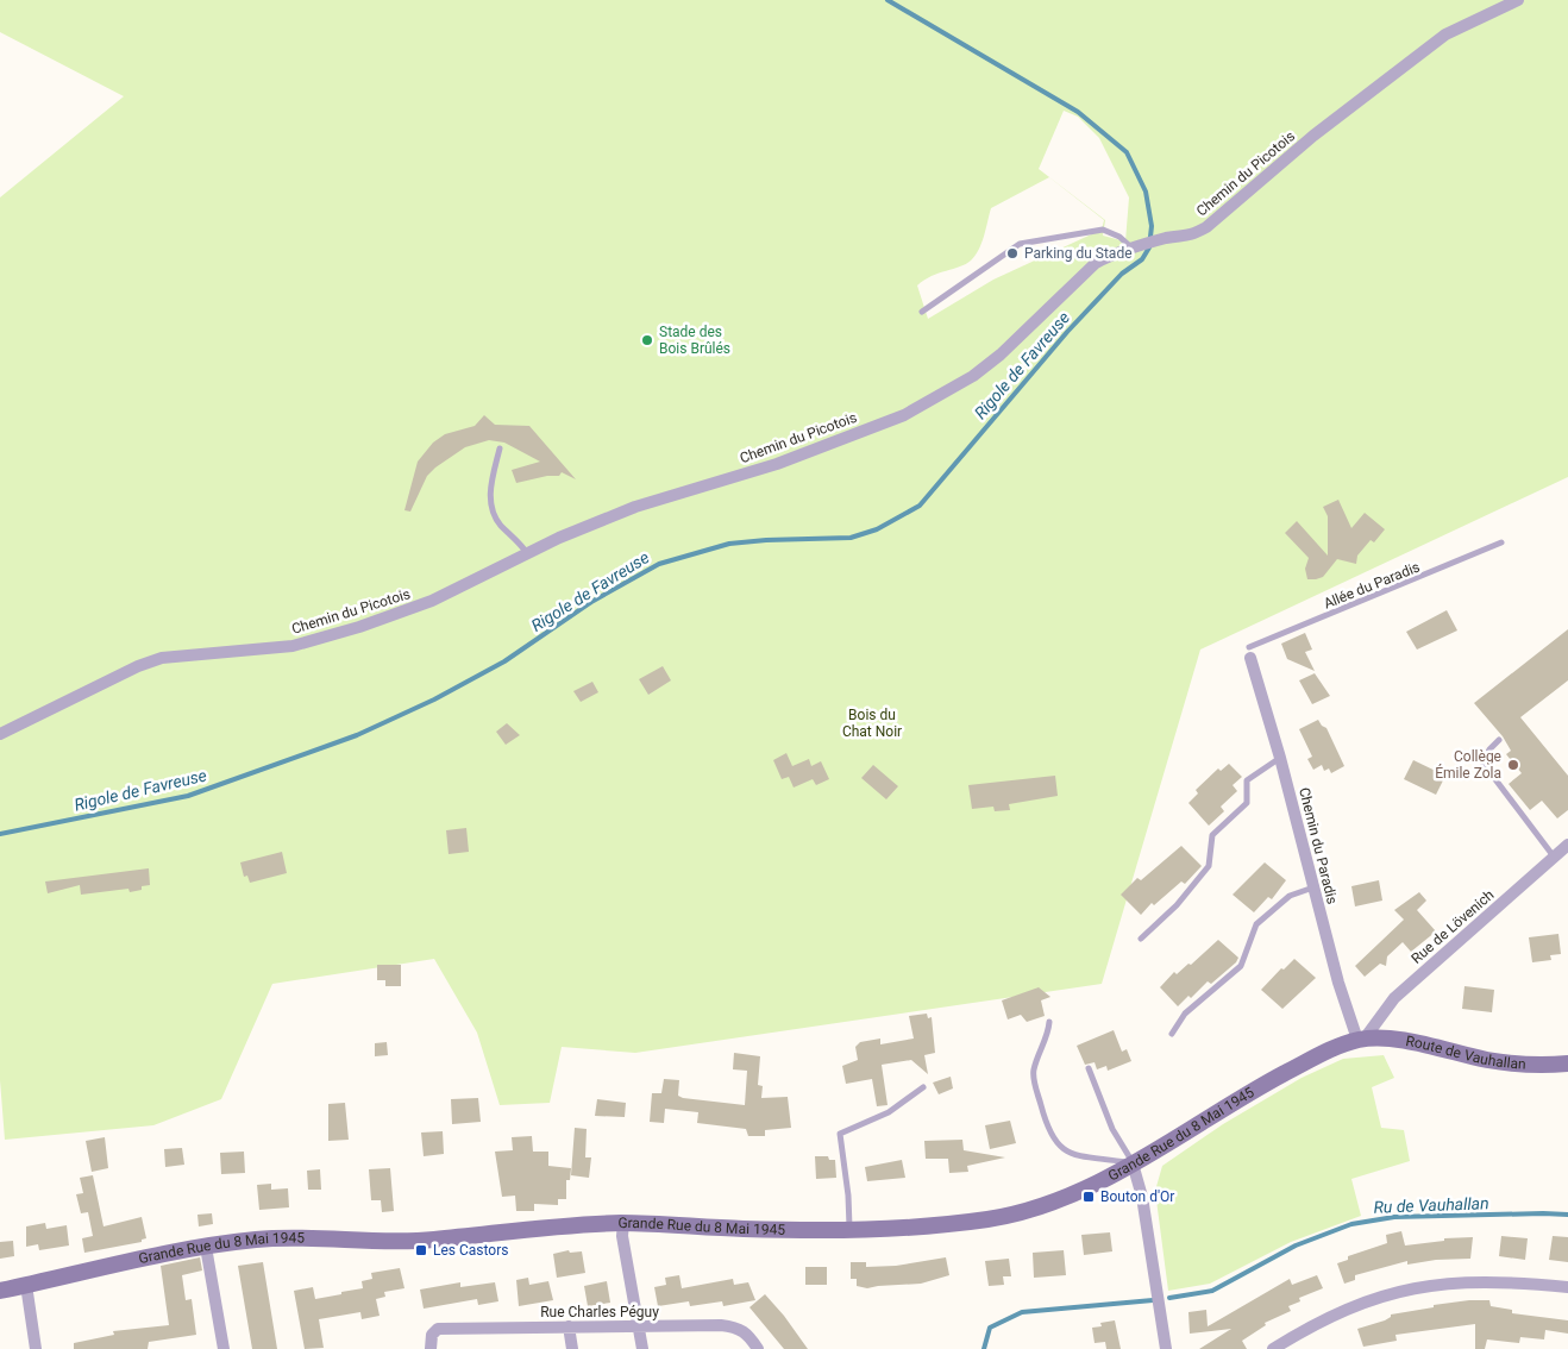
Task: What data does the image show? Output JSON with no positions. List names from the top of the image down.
{
  "streets": {
    "main road": ["Route de Vauhallan", "Grande Rue du 8 Mai 1945"],
    "street": [
      "Chemin du Picotois",
      "Chemin du Paradis",
      "Rue de Lövenich",
      "Rue Charles Péguy"
    ],
    "lane": ["Allée du Paradis"]
  },
  "crossings": [
    ["Allée du Paradis", "Chemin du Paradis"],
    ["Chemin du Paradis", "Rue de Lövenich"],
    ["Chemin du Paradis", "Route de Vauhallan"],
    ["Chemin du Paradis", "Grande Rue du 8 Mai 1945"],
    ["Rue de Lövenich", "Route de Vauhallan"],
    ["Rue de Lövenich", "Grande Rue du 8 Mai 1945"],
    ["Route de Vauhallan", "Grande Rue du 8 Mai 1945"]
  ],
  "water": ["Rigole de Favreuse", "Ru de Vauhallan"],
  "parks": ["Bois du Chat Noir"],
  "places": {
    "other": ["Parking du Stade", "Stade des Bois Brûlés", "Collège Émile Zola"],
    "transit": ["Bouton d'Or", "Les Castors"]
  }
}
